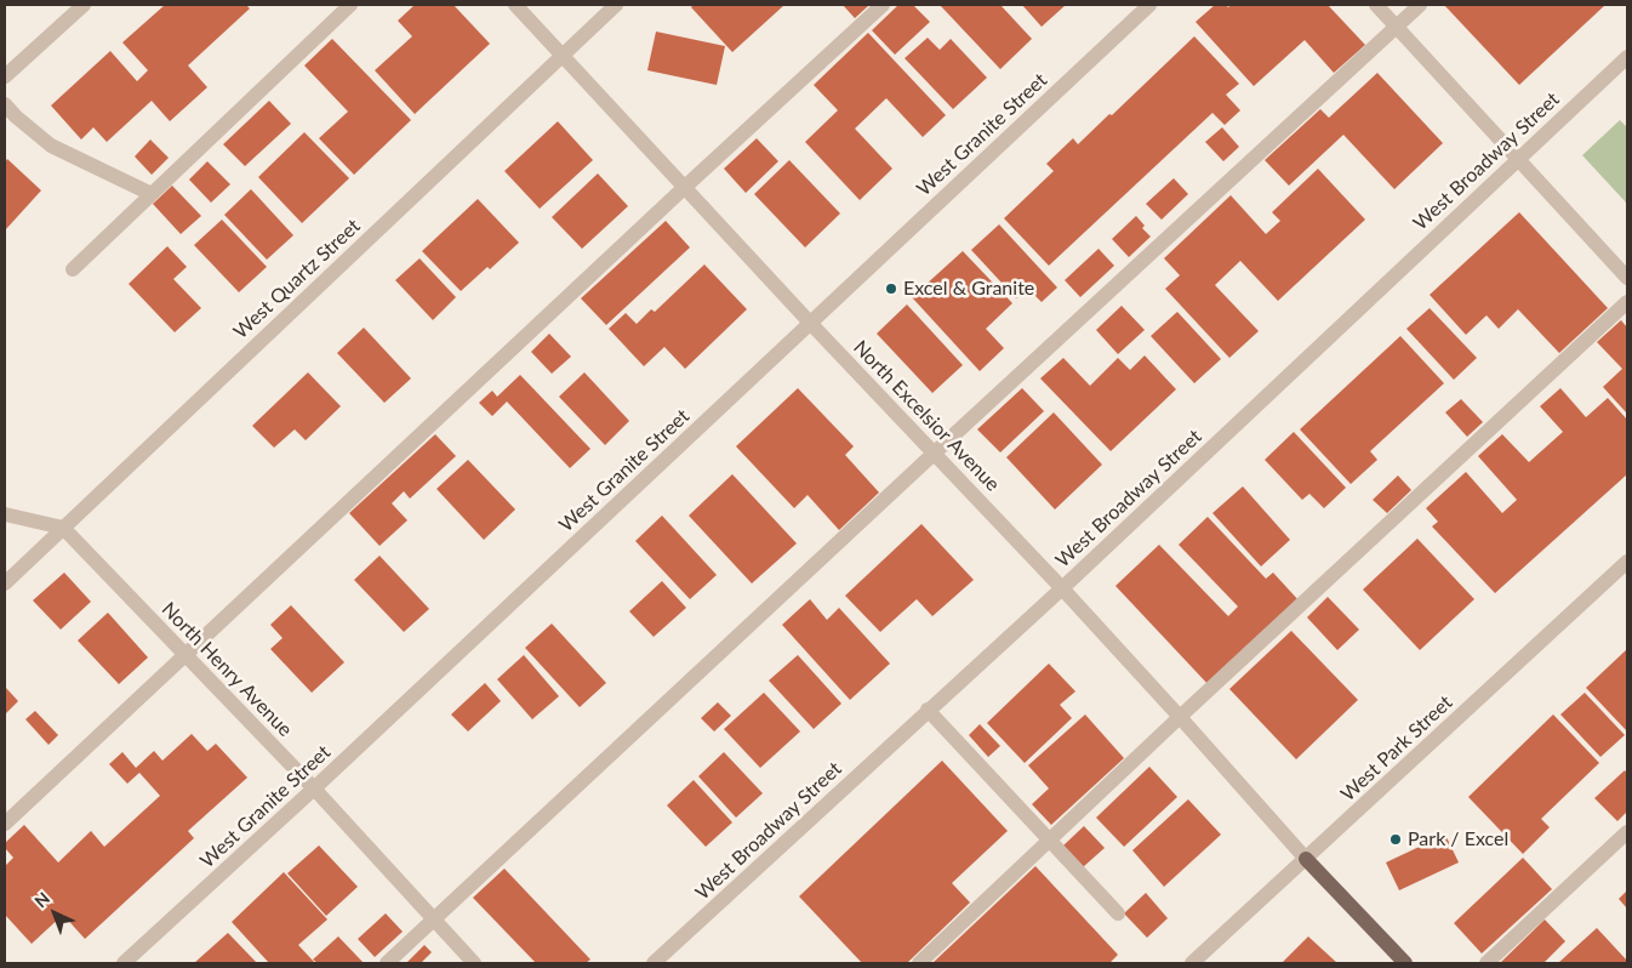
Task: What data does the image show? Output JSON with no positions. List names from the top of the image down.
{
  "streets": {
    "street": [
      "West Granite Street",
      "West Broadway Street",
      "West Quartz Street",
      "North Excelsior Avenue",
      "North Henry Avenue",
      "West Park Street"
    ]
  },
  "crossings": [
    ["West Granite Street", "North Excelsior Avenue"],
    ["West Granite Street", "North Henry Avenue"],
    ["West Broadway Street", "North Excelsior Avenue"],
    ["West Quartz Street", "North Excelsior Avenue"],
    ["West Quartz Street", "North Henry Avenue"],
    ["North Excelsior Avenue", "West Park Street"]
  ],
  "places": ["Excel & Granite", "Park / Excel"],
  "north": "top left"
}
